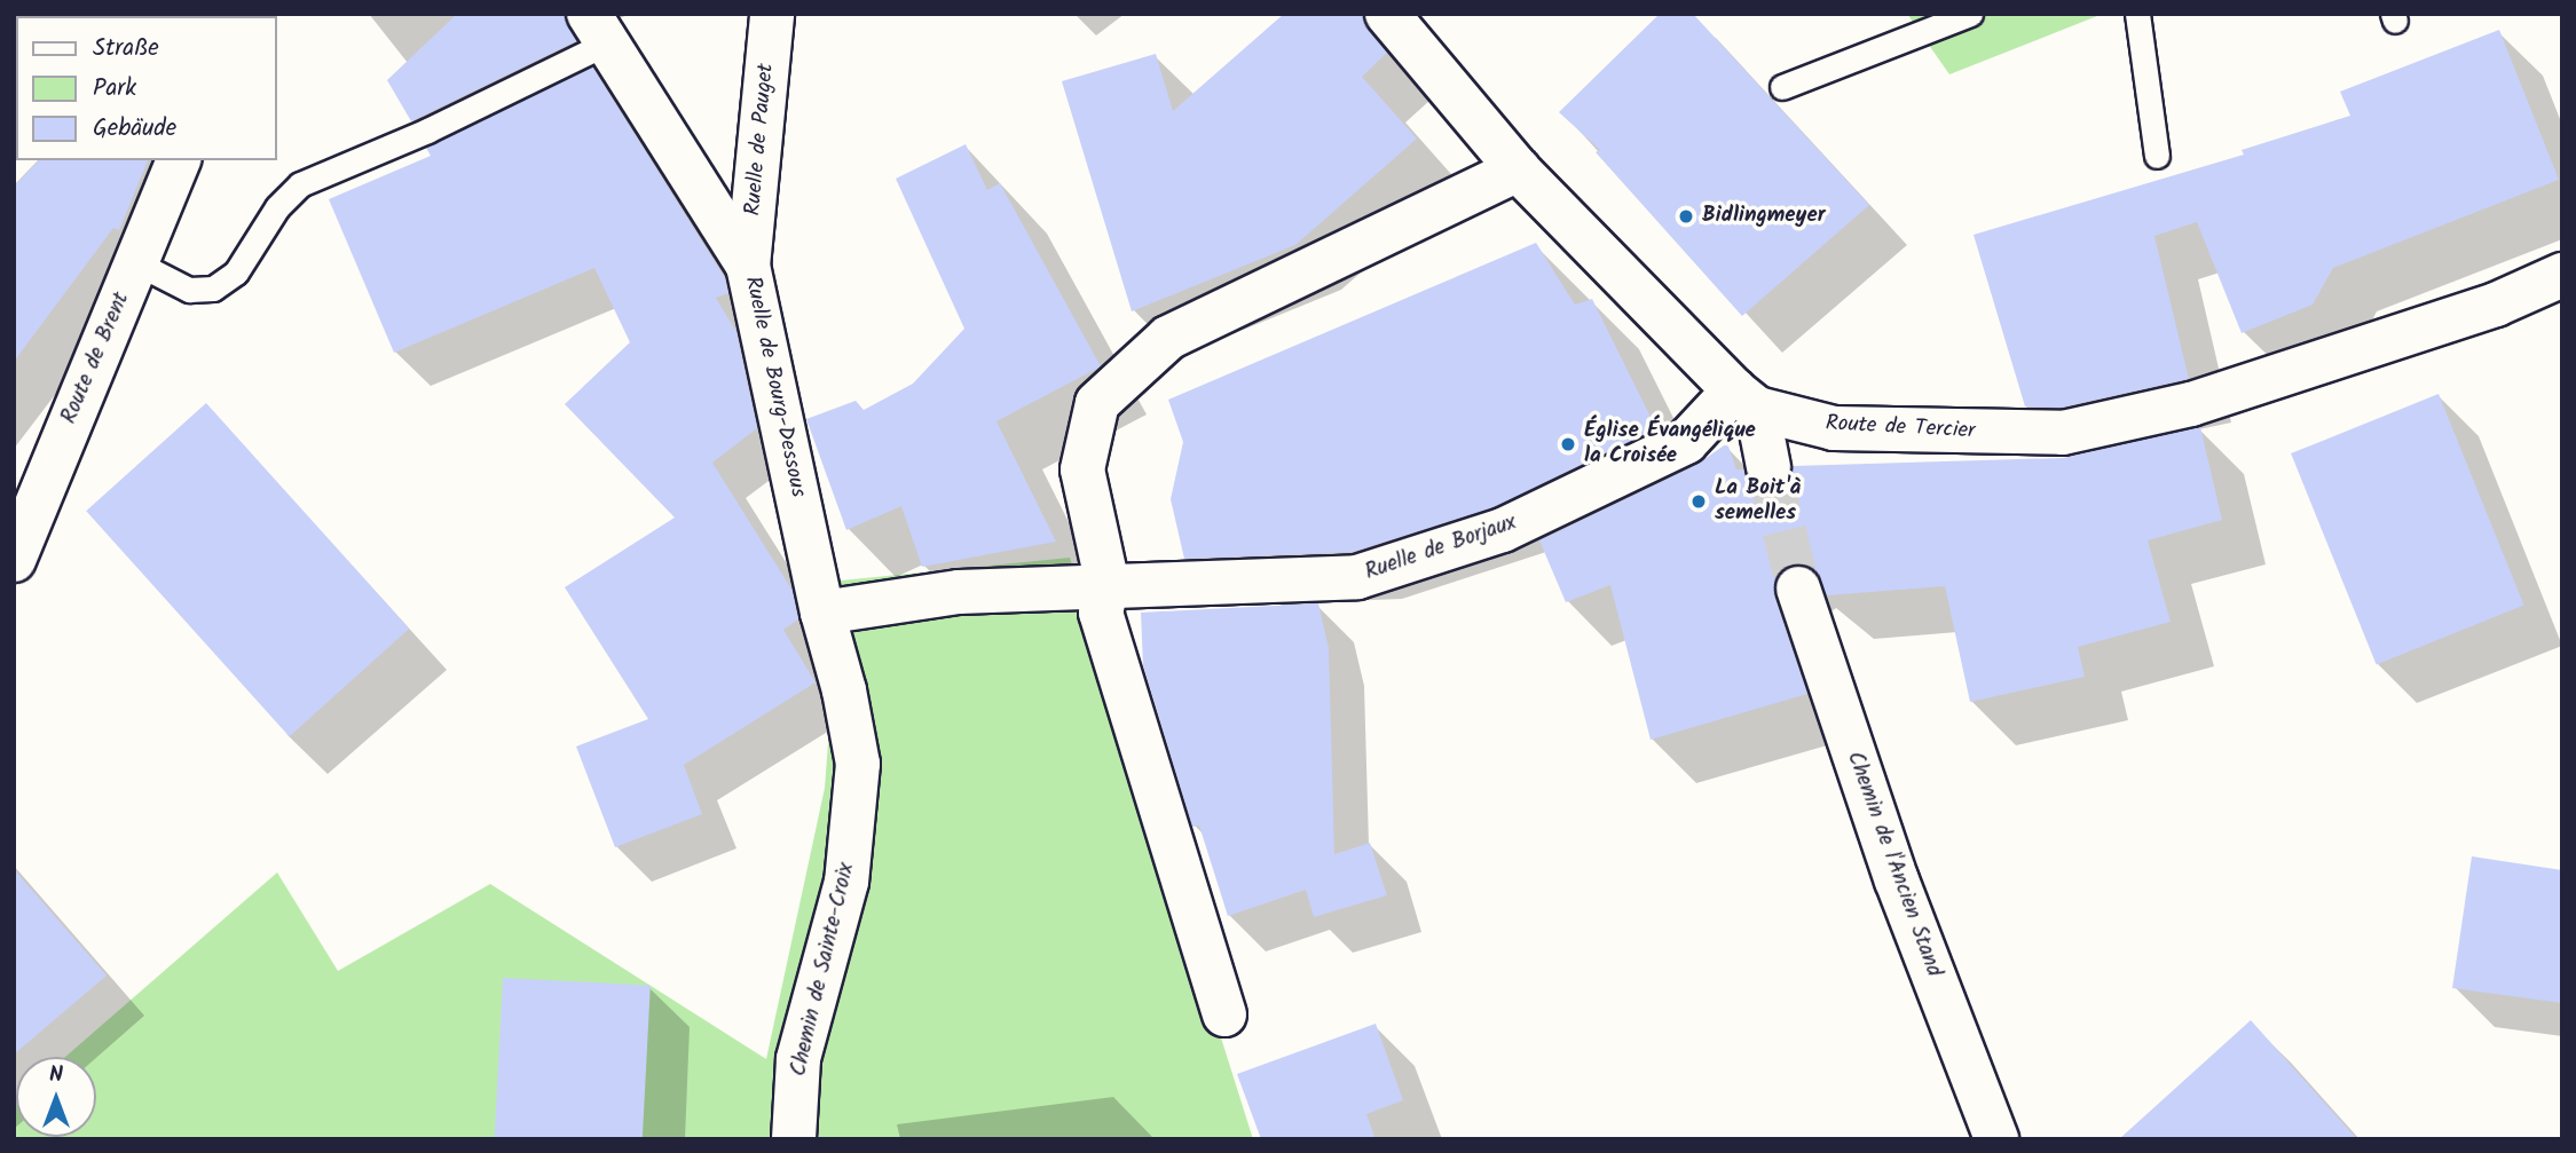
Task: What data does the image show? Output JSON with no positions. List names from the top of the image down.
{
  "streets": {
    "street": [
      "Ruelle de Pauget",
      "Route de Brent",
      "Ruelle de Bourg-Dessous",
      "Route de Tercier",
      "Ruelle de Borjaux",
      "Chemin de l'Ancien Stand",
      "Chemin de Sainte-Croix"
    ]
  },
  "crossings": [
    ["Ruelle de Pauget", "Ruelle de Bourg-Dessous"],
    ["Ruelle de Bourg-Dessous", "Ruelle de Borjaux"],
    ["Ruelle de Bourg-Dessous", "Chemin de Sainte-Croix"],
    ["Route de Tercier", "Ruelle de Borjaux"],
    ["Ruelle de Borjaux", "Chemin de Sainte-Croix"]
  ],
  "places": ["Bidlingmeyer", "Église Évangélique la Croisée", "La Boit'à semelles"],
  "legend": ["Straße", "Park", "Gebäude"],
  "north": "top"
}
